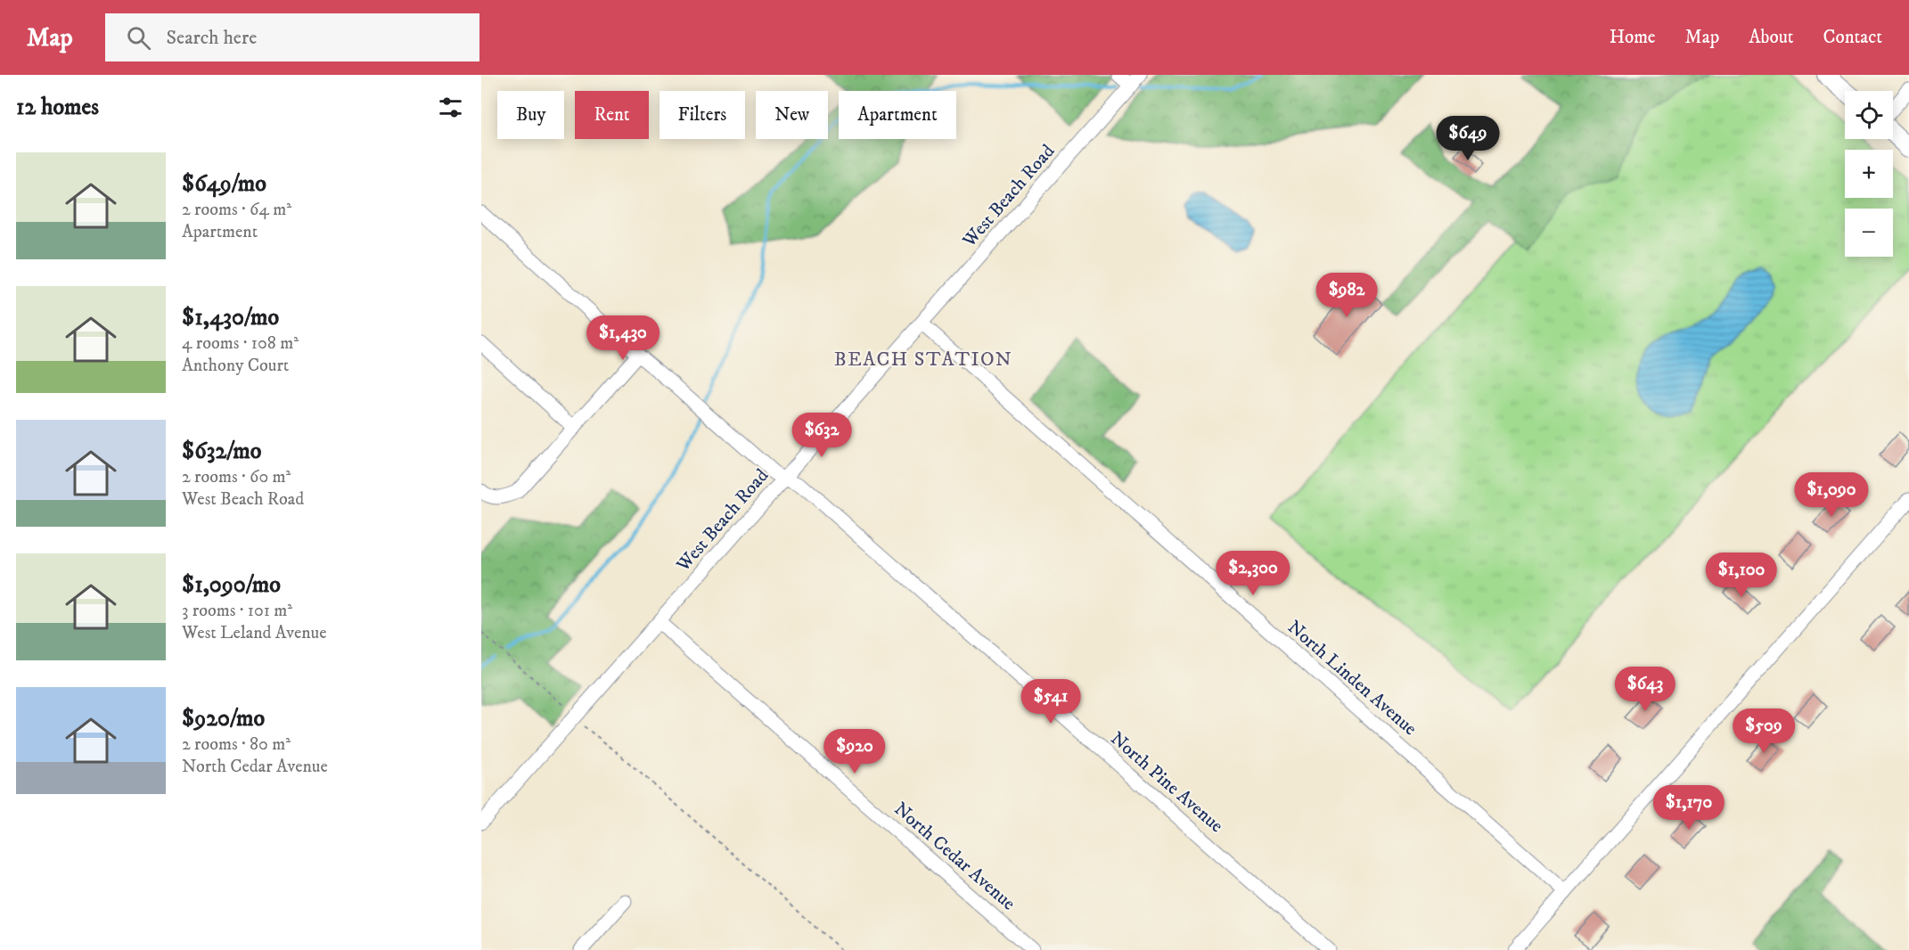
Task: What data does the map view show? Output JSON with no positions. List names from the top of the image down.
{
  "streets": {
    "street": [
      "West Beach Road",
      "North Linden Avenue",
      "North Pine Avenue",
      "North Cedar Avenue"
    ]
  },
  "crossings": [
    ["West Beach Road", "North Linden Avenue"],
    ["West Beach Road", "North Pine Avenue"],
    ["West Beach Road", "North Cedar Avenue"]
  ],
  "districts": ["BEACH STATION"],
  "page": {
    "header": "Map",
    "search": "Search here",
    "nav": [
      "Home",
      "Map",
      "About",
      "Contact"
    ],
    "heading": "12 homes",
    "map_buttons": ["+", "−"],
    "chip": [
      "Buy",
      "Rent",
      "Filters",
      "New",
      "Apartment"
    ],
    "price": [
      "$649",
      "$982",
      "$1,430",
      "$632",
      "$1,090",
      "$2,300",
      "$1,100",
      "$643",
      "$541",
      "$509",
      "$920",
      "$1,170"
    ],
    "list": [
      {
        "name": "$649/mo",
        "note": "2 rooms · 64 m² · Apartment"
      },
      {
        "name": "$1,430/mo",
        "note": "4 rooms · 108 m² · Anthony Court"
      },
      {
        "name": "$632/mo",
        "note": "2 rooms · 60 m² · West Beach Road"
      },
      {
        "name": "$1,090/mo",
        "note": "3 rooms · 101 m² · West Leland Avenue"
      },
      {
        "name": "$920/mo",
        "note": "2 rooms · 80 m² · North Cedar Avenue"
      }
    ]
  }
}
